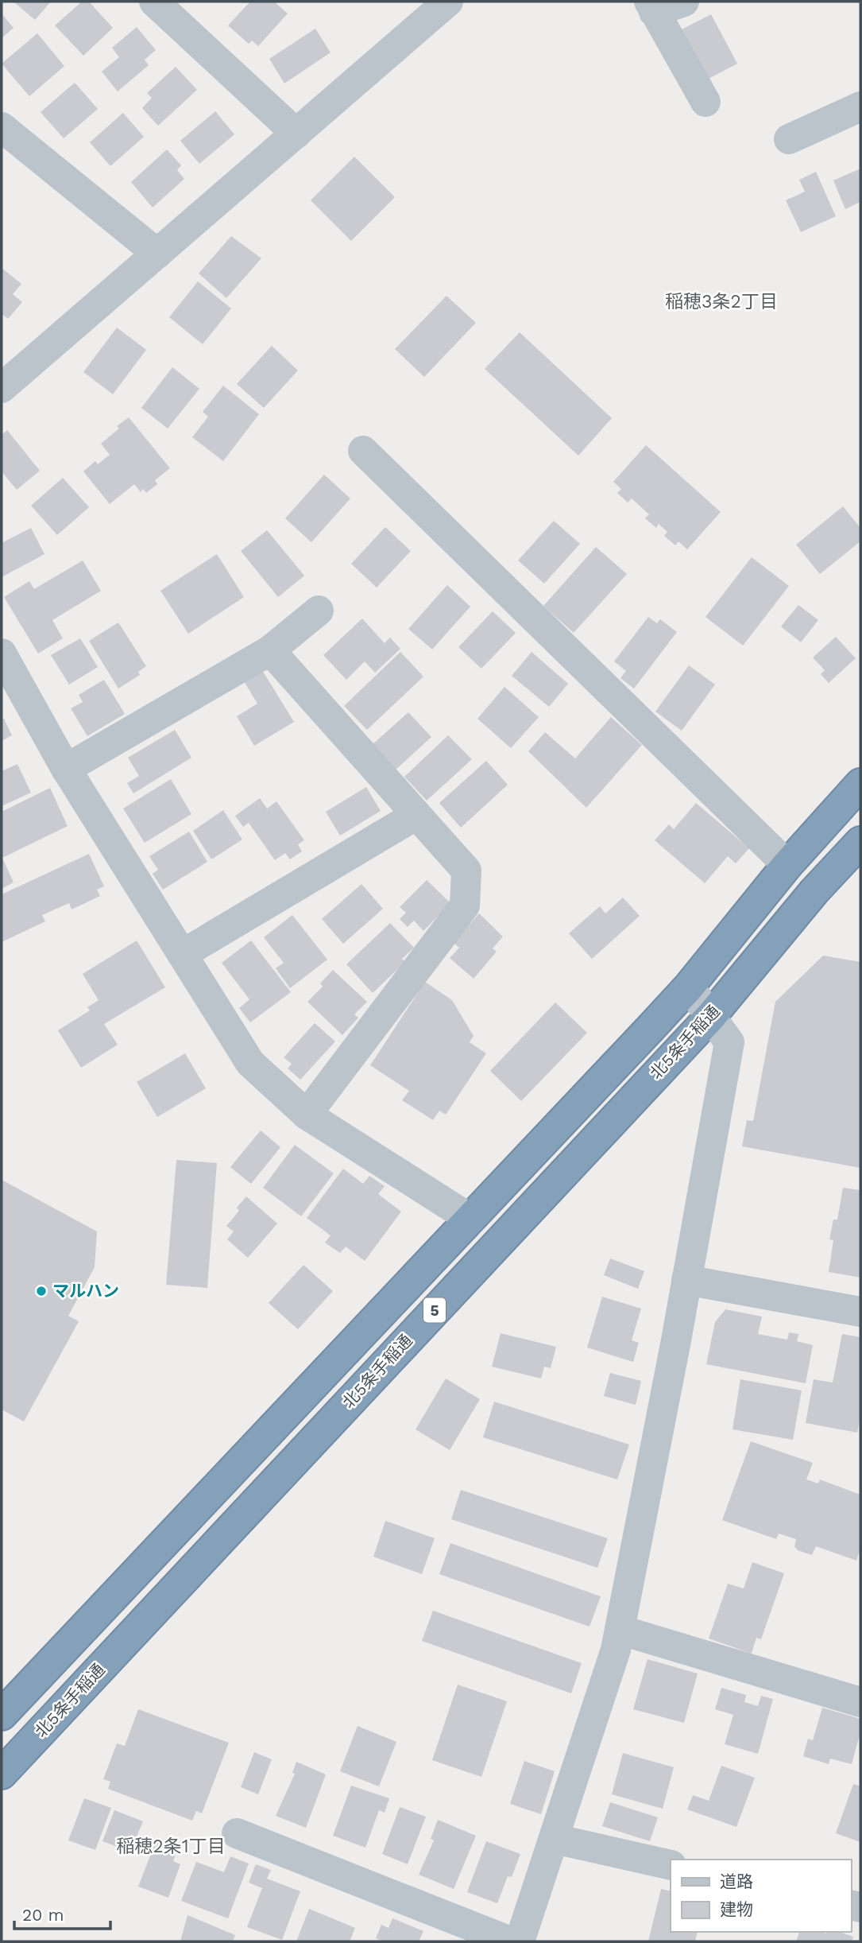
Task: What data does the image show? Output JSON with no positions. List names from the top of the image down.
{
  "streets": {
    "highway": ["北5条手稲通", "5"]
  },
  "districts": ["稲穂3条2丁目", "稲穂2条1丁目"],
  "places": ["マルハン"],
  "legend": ["道路", "建物"],
  "scale_bar": "20 m"
}
